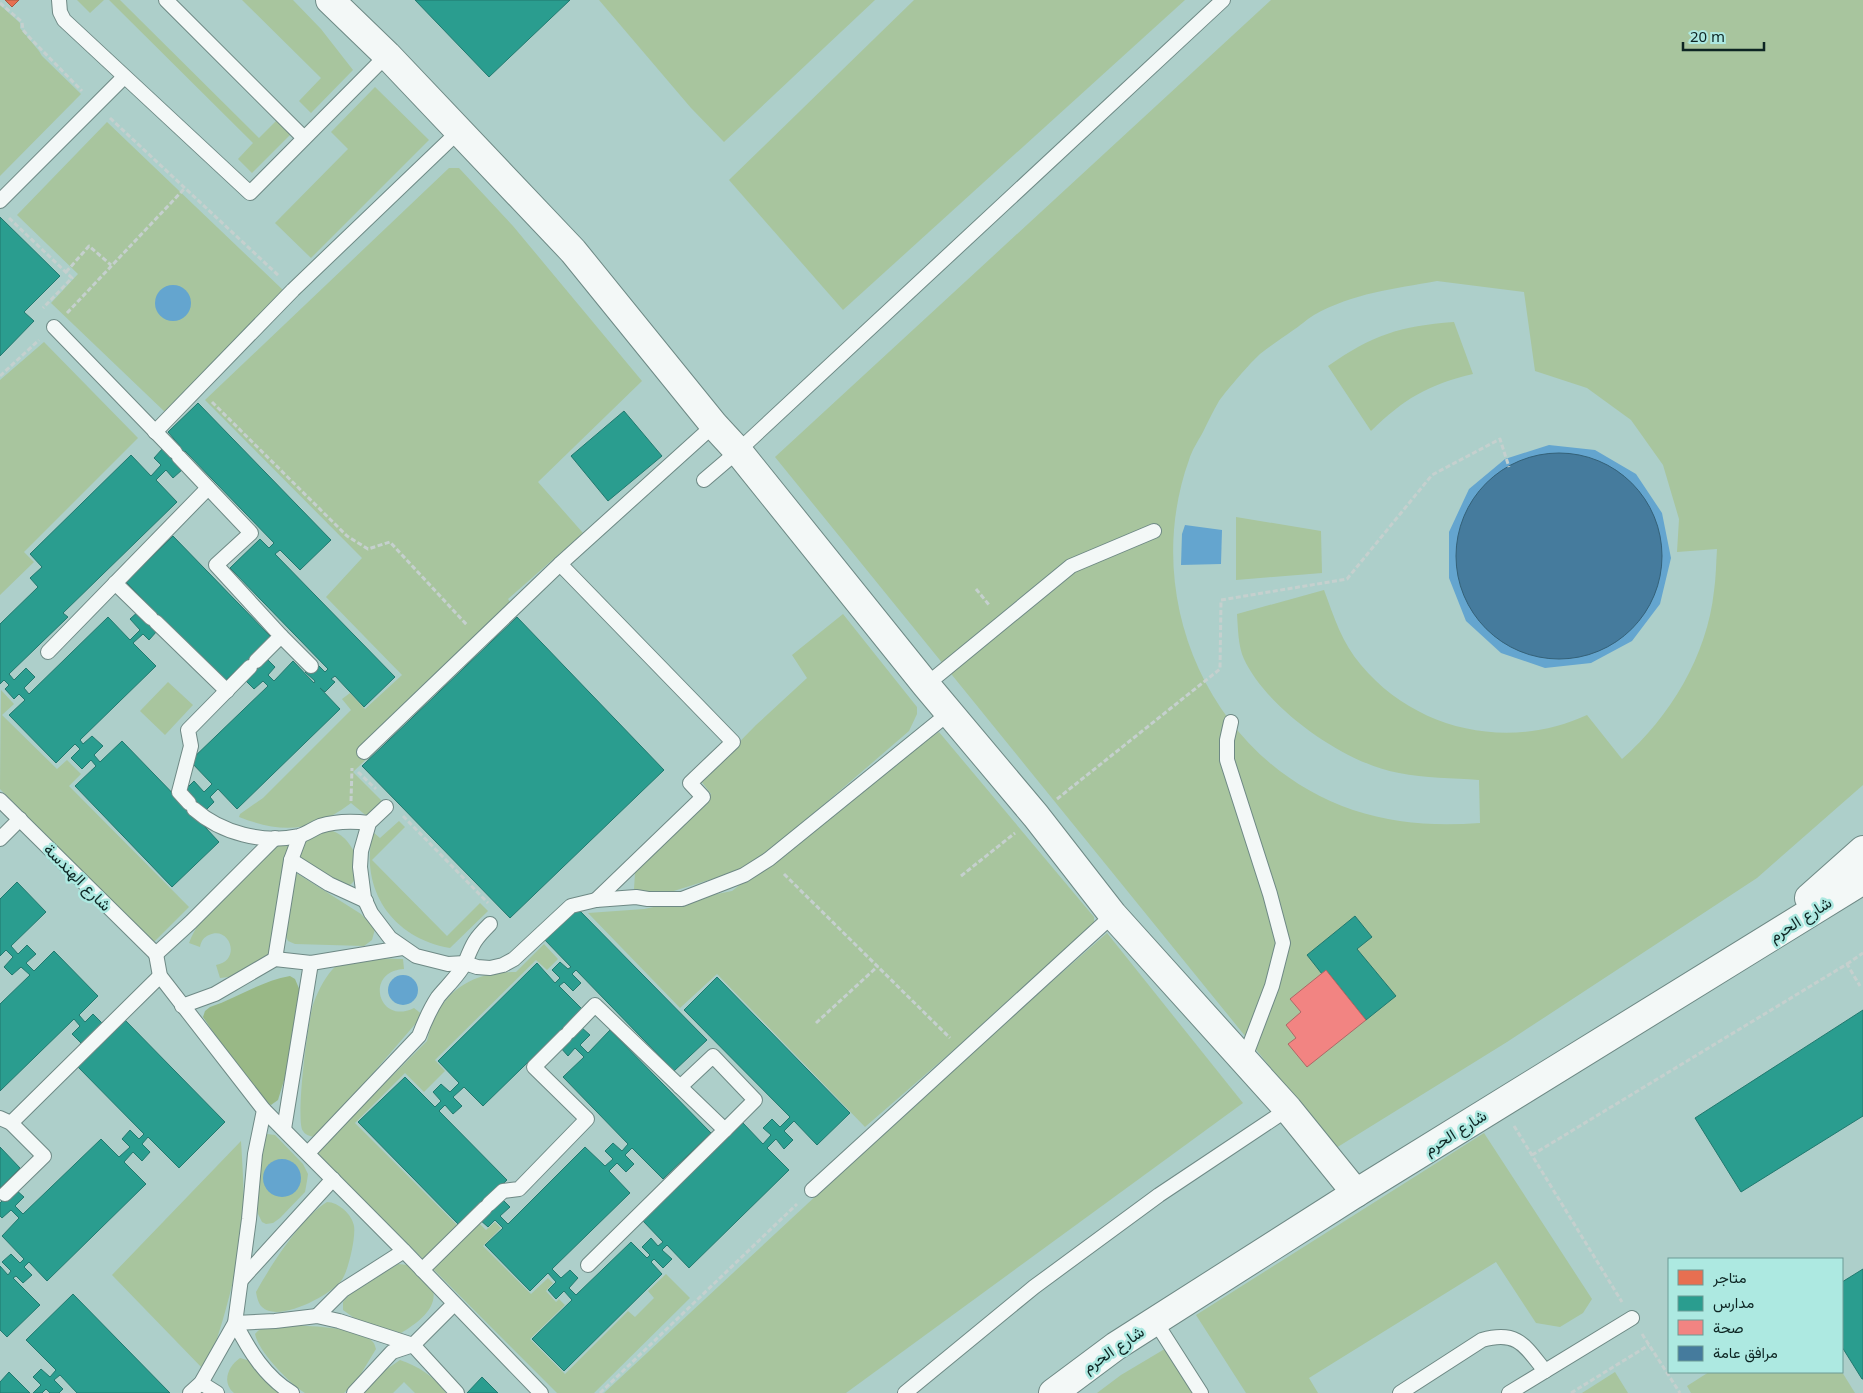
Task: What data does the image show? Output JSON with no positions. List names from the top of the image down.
{
  "streets": {
    "street": ["شارع الحرم"],
    "lane": ["شارع الهندسة"]
  },
  "legend": [
    "متاجر",
    "مدارس",
    "صحة",
    "مرافق عامة"
  ],
  "scale_bar": "20 m"
}
